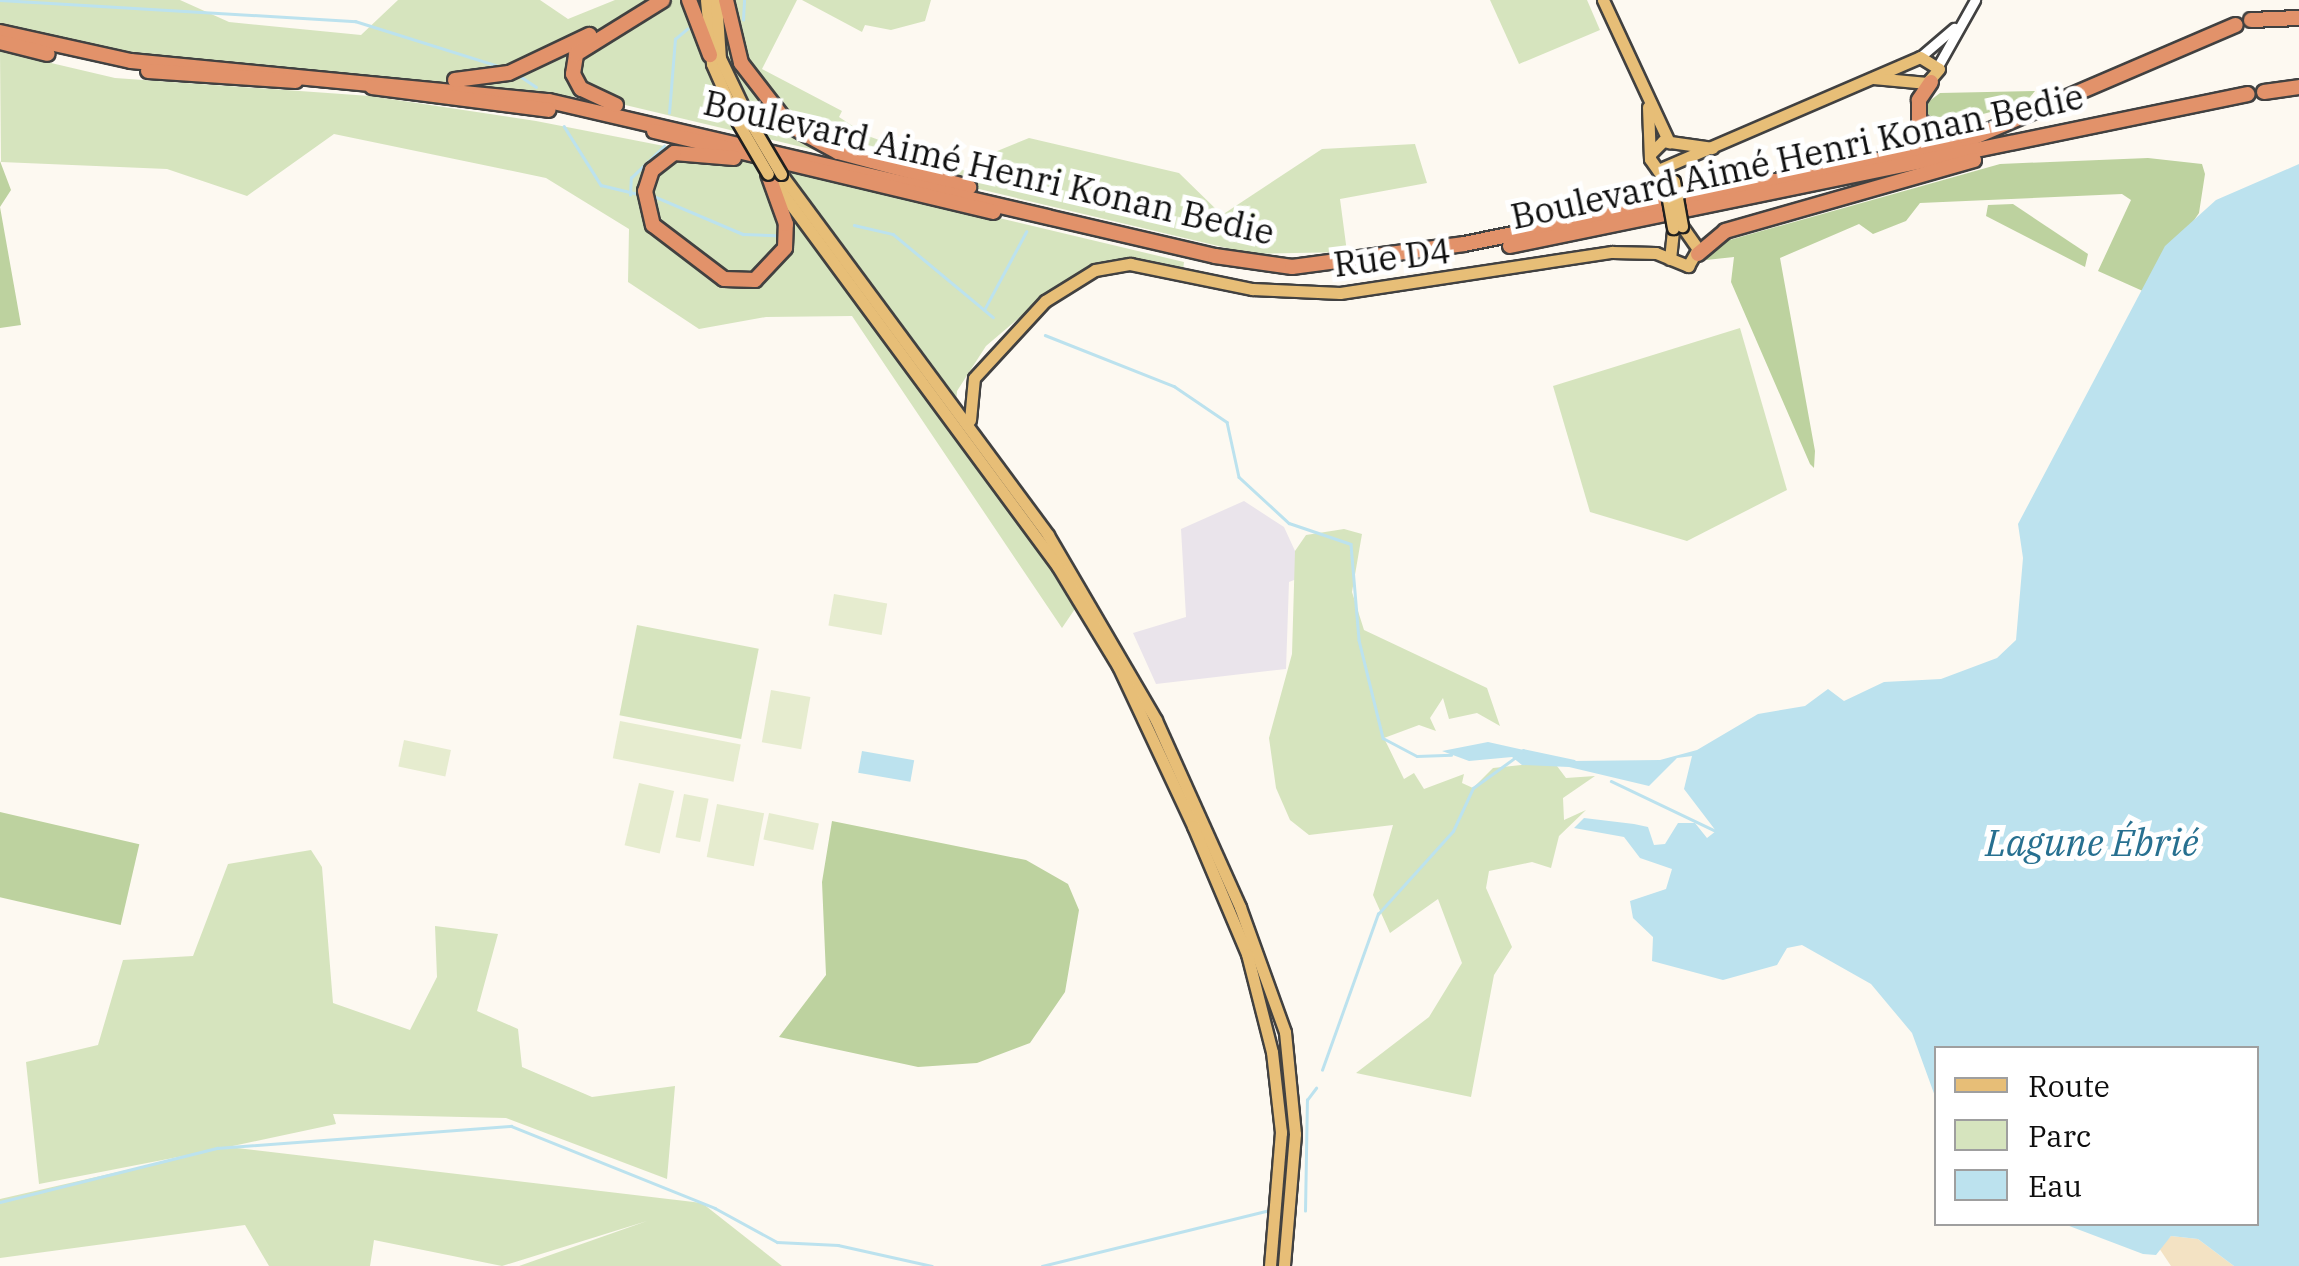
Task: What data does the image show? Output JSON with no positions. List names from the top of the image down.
{
  "streets": {
    "highway": ["Boulevard Aimé Henri Konan Bedie"],
    "main road": ["Rue D4"]
  },
  "water": ["Lagune Ébrié"],
  "legend": ["Route", "Parc", "Eau"]
}
